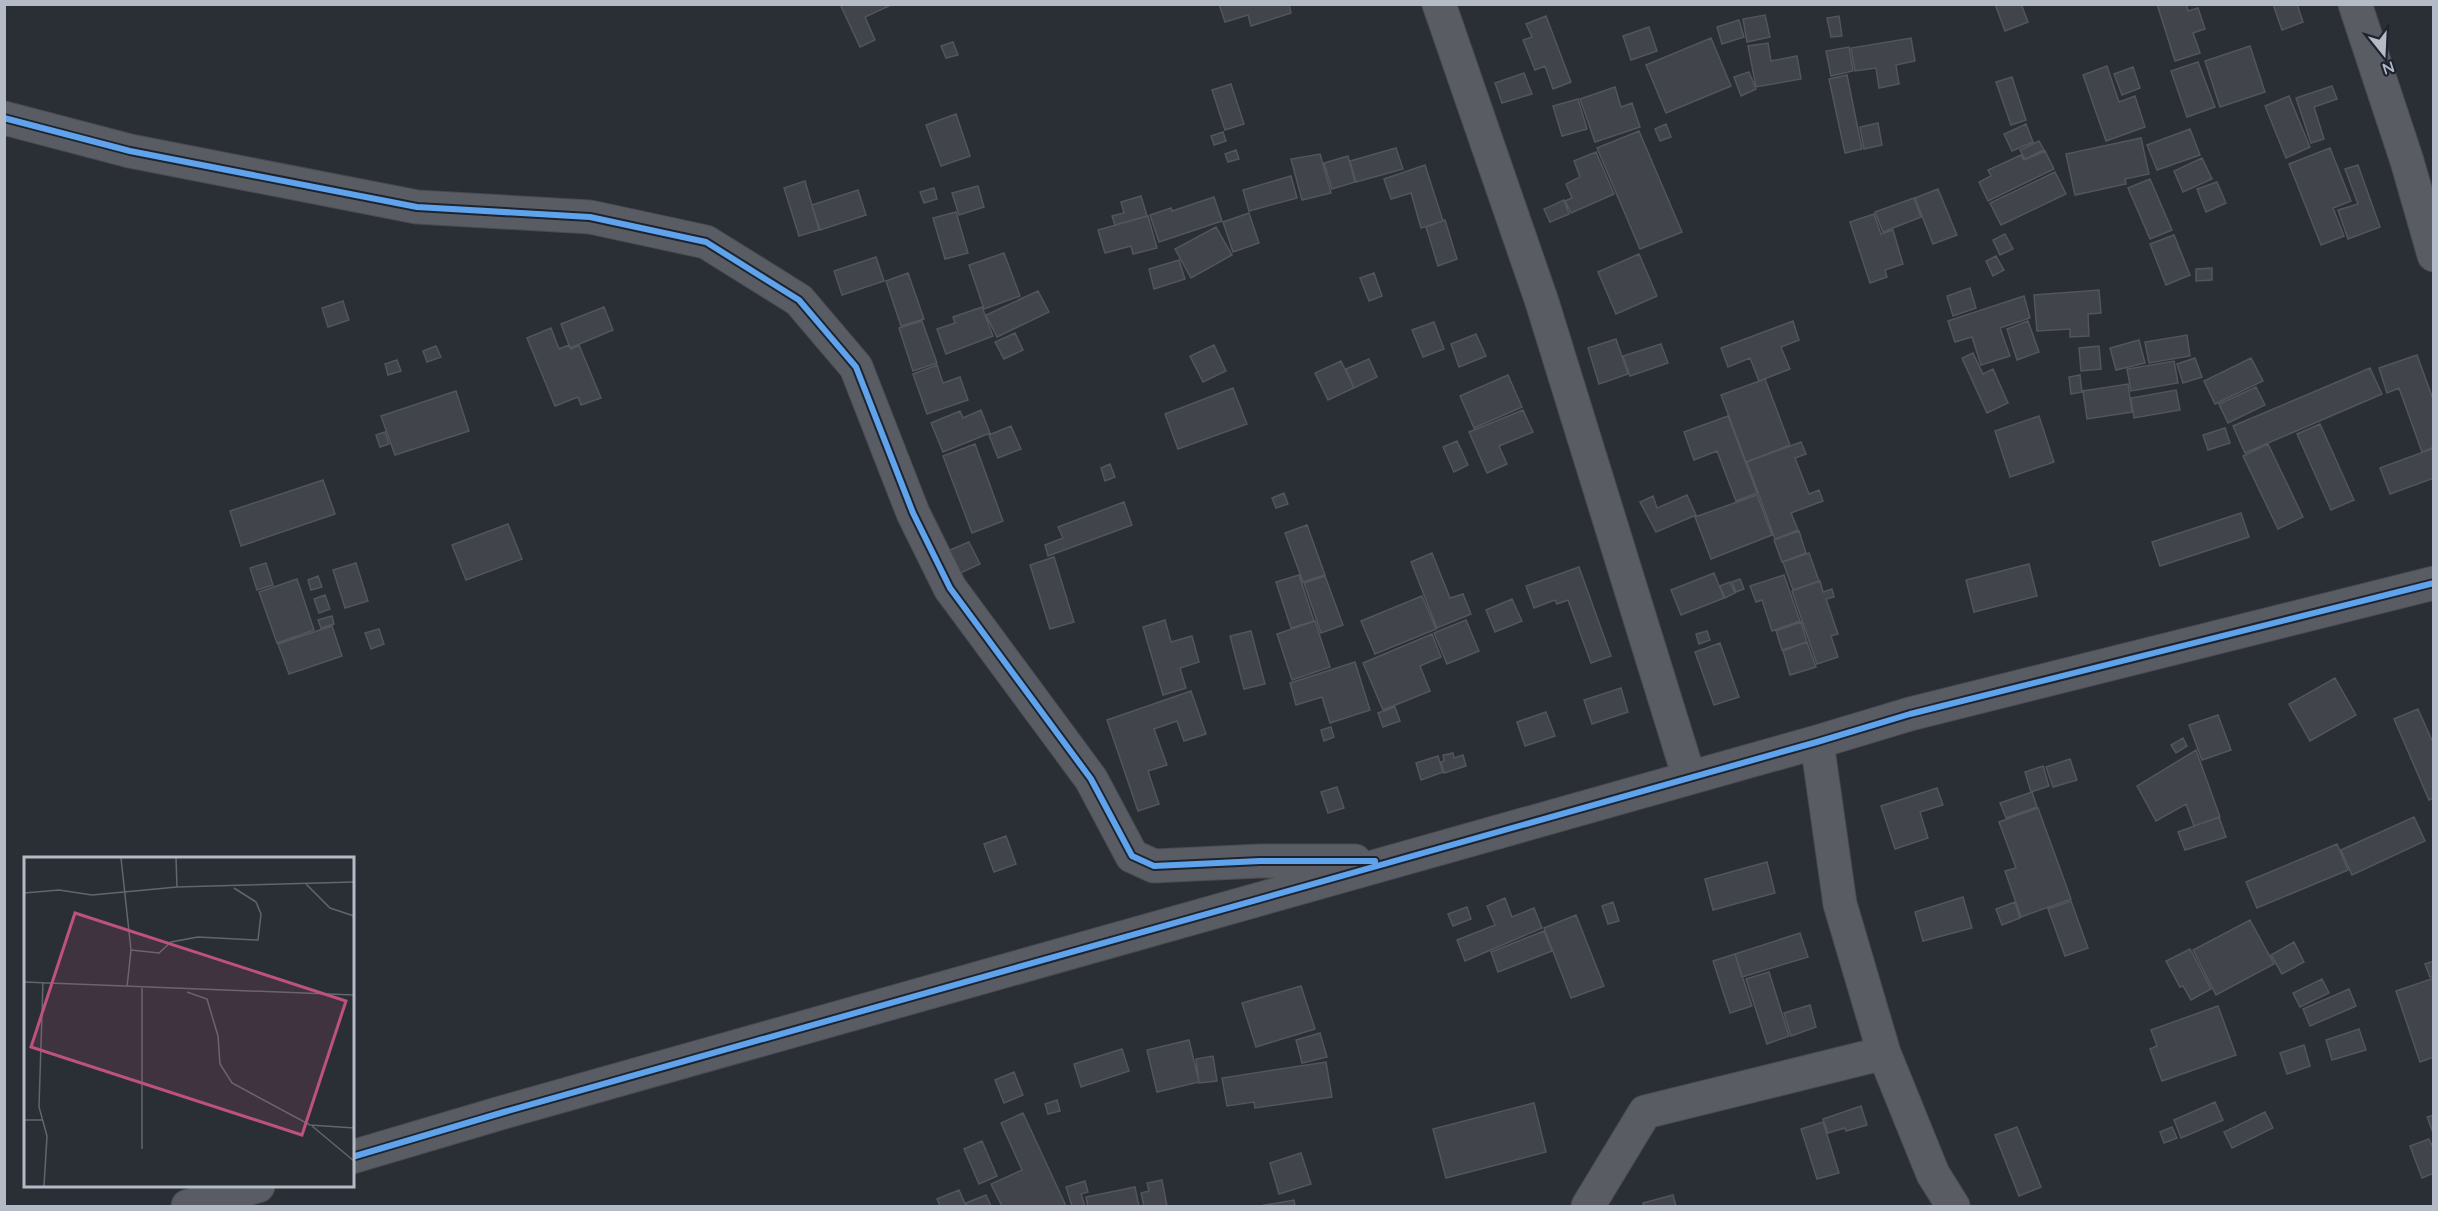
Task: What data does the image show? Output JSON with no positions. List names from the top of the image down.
{
  "north": "bottom"
}
